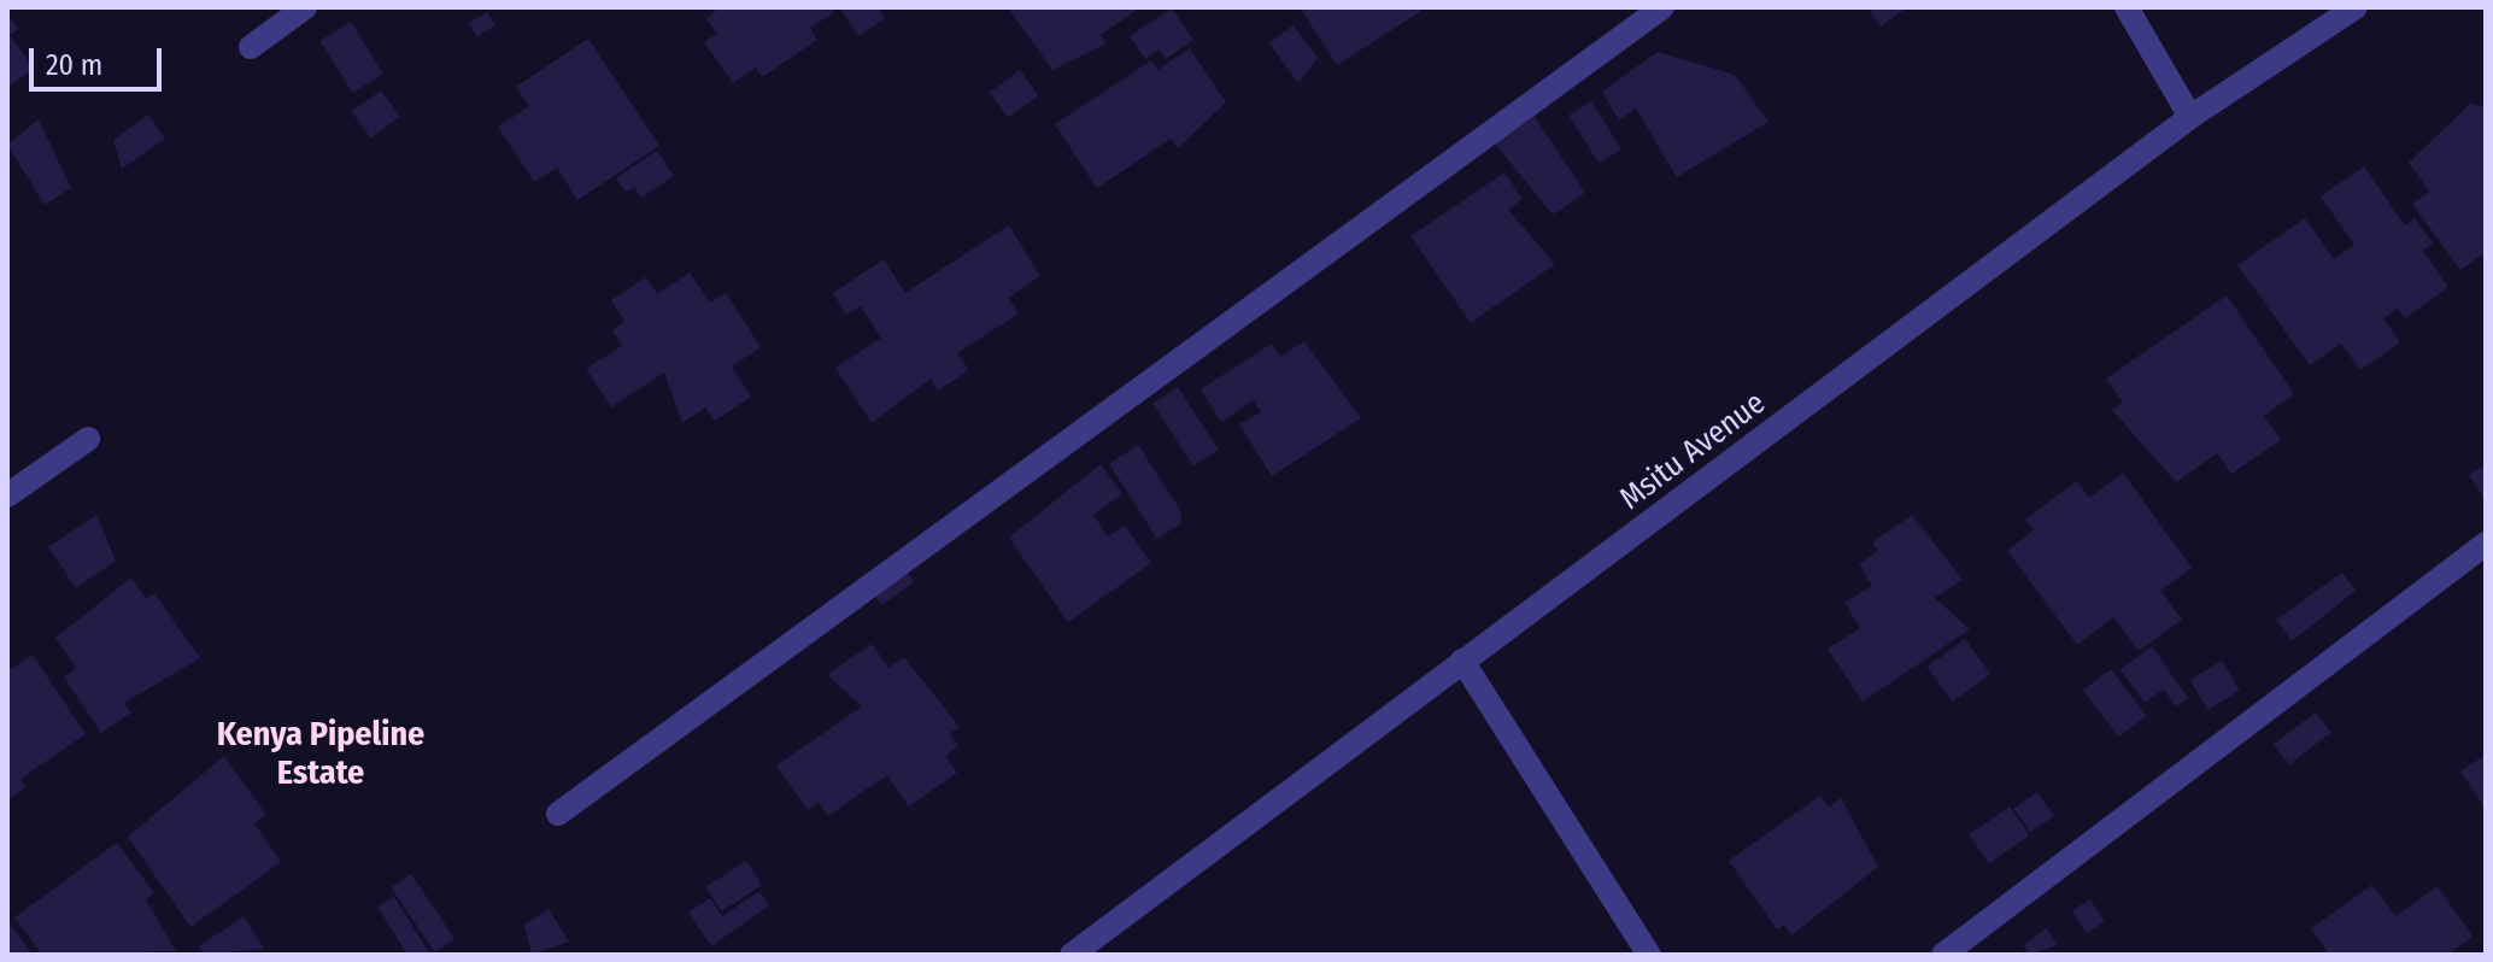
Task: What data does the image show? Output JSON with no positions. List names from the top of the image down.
{
  "streets": {
    "street": ["Msitu Avenue"]
  },
  "districts": ["Kenya Pipeline Estate"],
  "scale_bar": "20 m"
}
